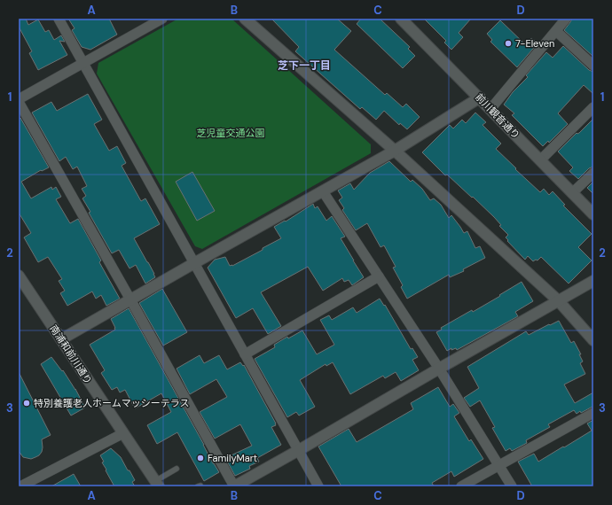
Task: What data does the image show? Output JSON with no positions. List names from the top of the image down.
{
  "streets": {
    "street": ["前川観音通り", "南浦和前川通り"]
  },
  "districts": ["芝下一丁目"],
  "parks": ["芝児童交通公園"],
  "places": ["7-Eleven", "特別養護老人ホームマッシーテラス", "FamilyMart"],
  "grid": {
    "columns": [
      "A",
      "B",
      "C",
      "D"
    ],
    "rows": ["1", "2", "3"]
  }
}
